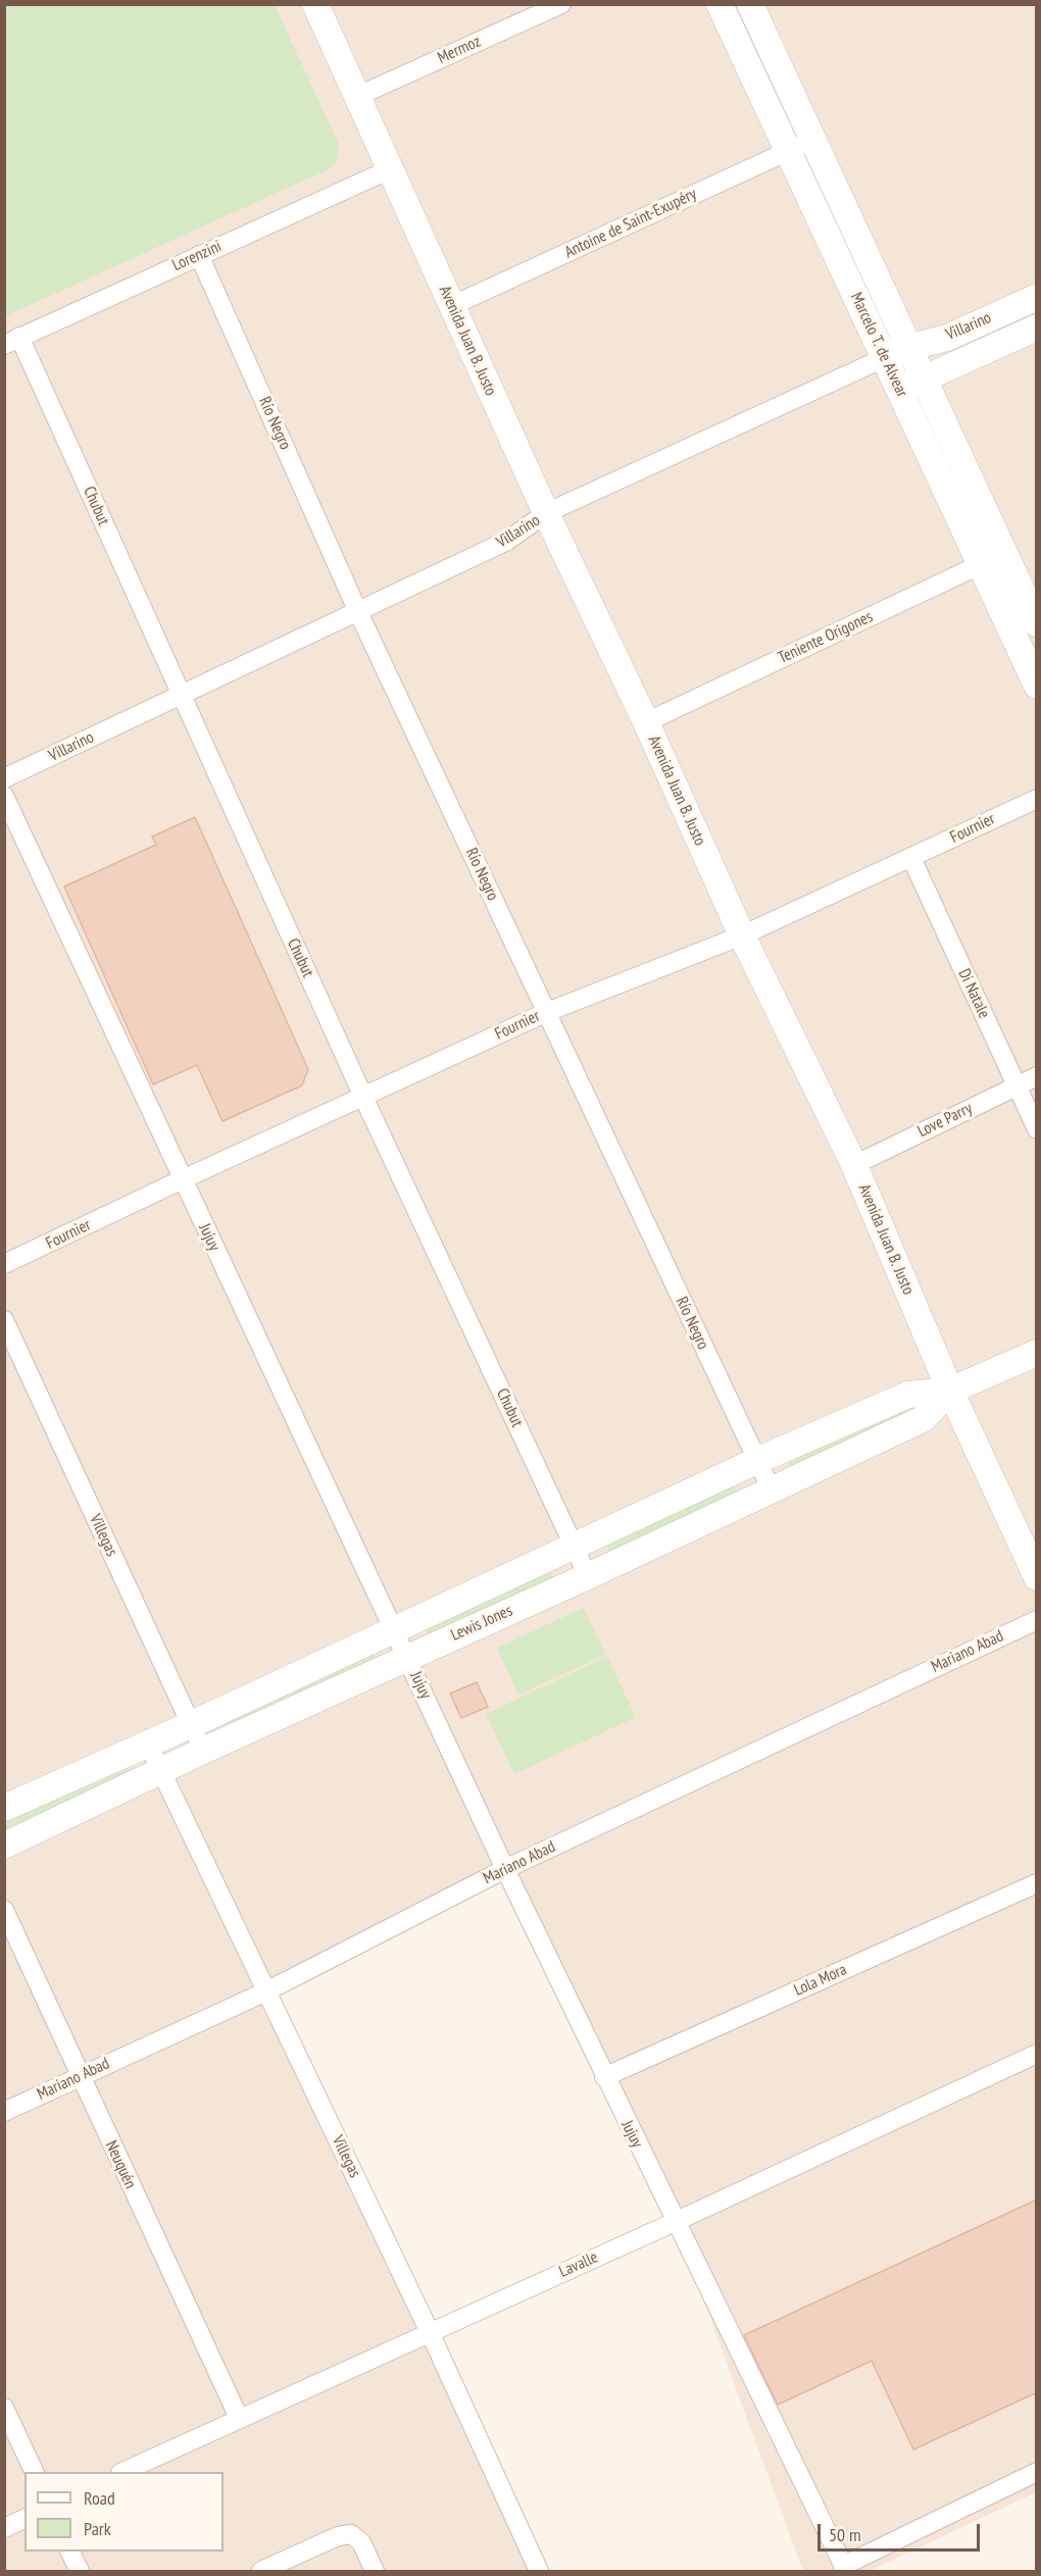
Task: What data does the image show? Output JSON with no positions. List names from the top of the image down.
{
  "streets": {
    "main road": [
      "Villarino",
      "Avenida Juan B. Justo",
      "Marcelo T. de Alvear",
      "Lewis Jones"
    ],
    "street": [
      "Mermoz",
      "Antoine de Saint-Exupéry",
      "Lorenzini",
      "Río Negro",
      "Chubut",
      "Teniente Origones",
      "Fournier",
      "Di Natale",
      "Love Parry",
      "Jujuy",
      "Villegas",
      "Mariano Abad",
      "Lola Mora",
      "Neuquén",
      "Lavalle"
    ]
  },
  "crossings": [
    ["Mermoz", "Avenida Juan B. Justo"],
    ["Antoine de Saint-Exupéry", "Avenida Juan B. Justo"],
    ["Antoine de Saint-Exupéry", "Marcelo T. de Alvear"],
    ["Lorenzini", "Avenida Juan B. Justo"],
    ["Lorenzini", "Río Negro"],
    ["Lorenzini", "Chubut"],
    ["Villarino", "Avenida Juan B. Justo"],
    ["Villarino", "Marcelo T. de Alvear"],
    ["Villarino", "Río Negro"],
    ["Villarino", "Chubut"],
    ["Avenida Juan B. Justo", "Teniente Origones"],
    ["Avenida Juan B. Justo", "Fournier"],
    ["Avenida Juan B. Justo", "Love Parry"],
    ["Avenida Juan B. Justo", "Lewis Jones"],
    ["Marcelo T. de Alvear", "Teniente Origones"],
    ["Río Negro", "Fournier"],
    ["Río Negro", "Lewis Jones"],
    ["Chubut", "Fournier"],
    ["Chubut", "Lewis Jones"],
    ["Fournier", "Di Natale"],
    ["Fournier", "Jujuy"],
    ["Di Natale", "Love Parry"],
    ["Jujuy", "Lewis Jones"],
    ["Jujuy", "Mariano Abad"],
    ["Jujuy", "Lola Mora"],
    ["Jujuy", "Lavalle"],
    ["Villegas", "Lewis Jones"],
    ["Villegas", "Mariano Abad"],
    ["Villegas", "Lavalle"],
    ["Mariano Abad", "Neuquén"],
    ["Neuquén", "Lavalle"]
  ],
  "legend": ["Road", "Park"],
  "scale_bar": "50 m"
}
